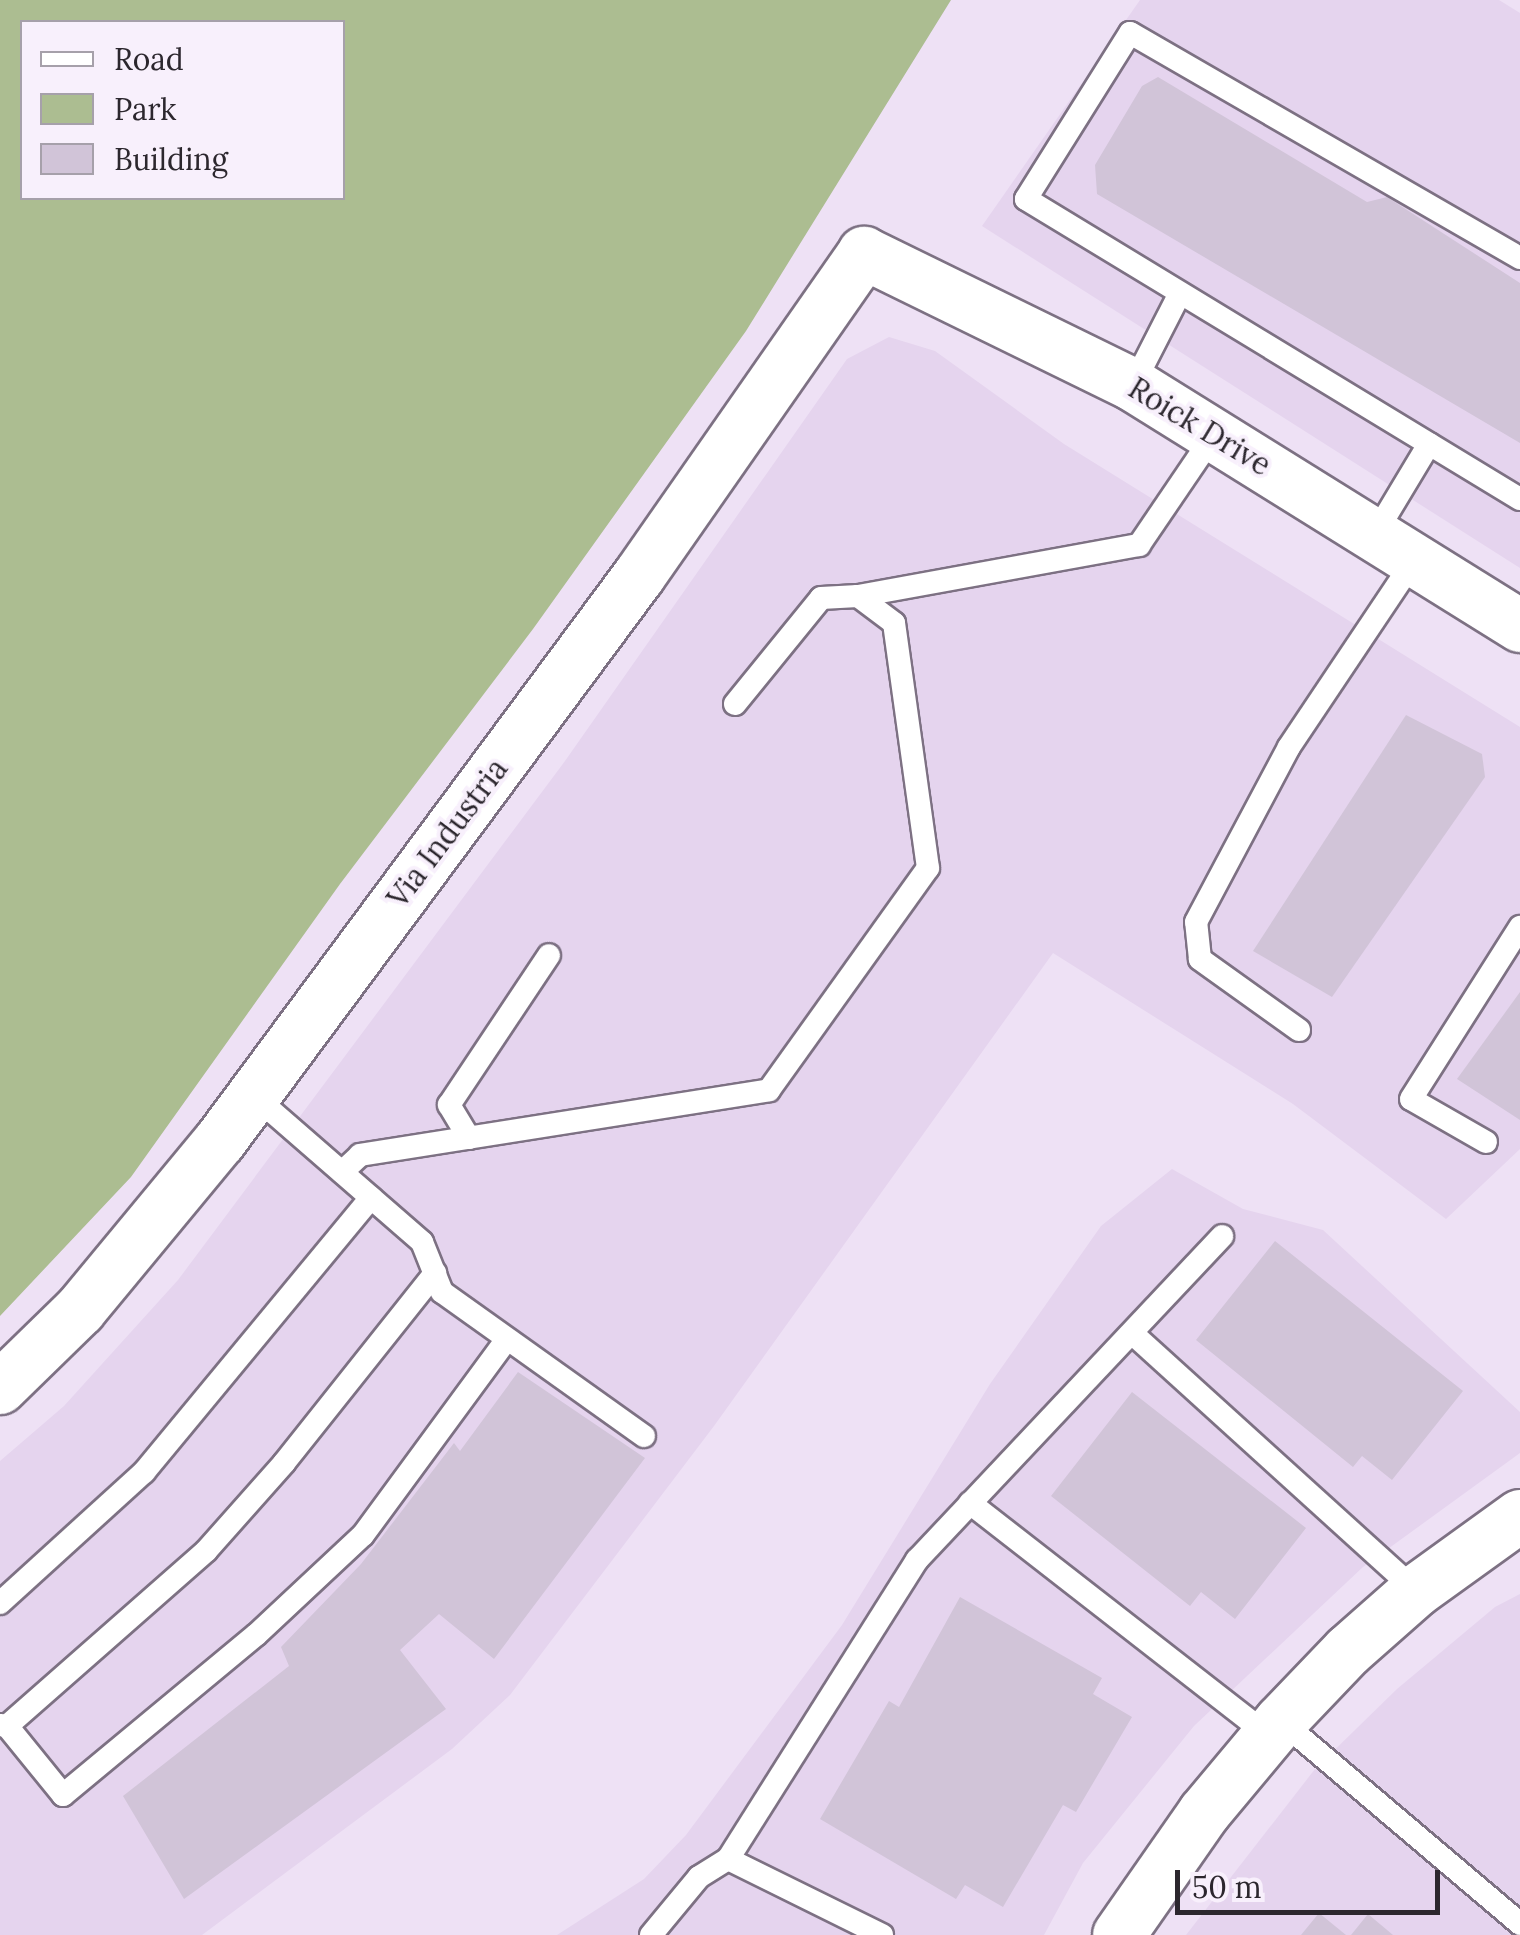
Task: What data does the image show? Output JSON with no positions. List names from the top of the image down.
{
  "streets": {
    "street": ["Roick Drive", "Via Industria"]
  },
  "crossings": [
    ["Roick Drive", "Via Industria"]
  ],
  "legend": ["Road", "Park", "Building"],
  "scale_bar": "50 m"
}
